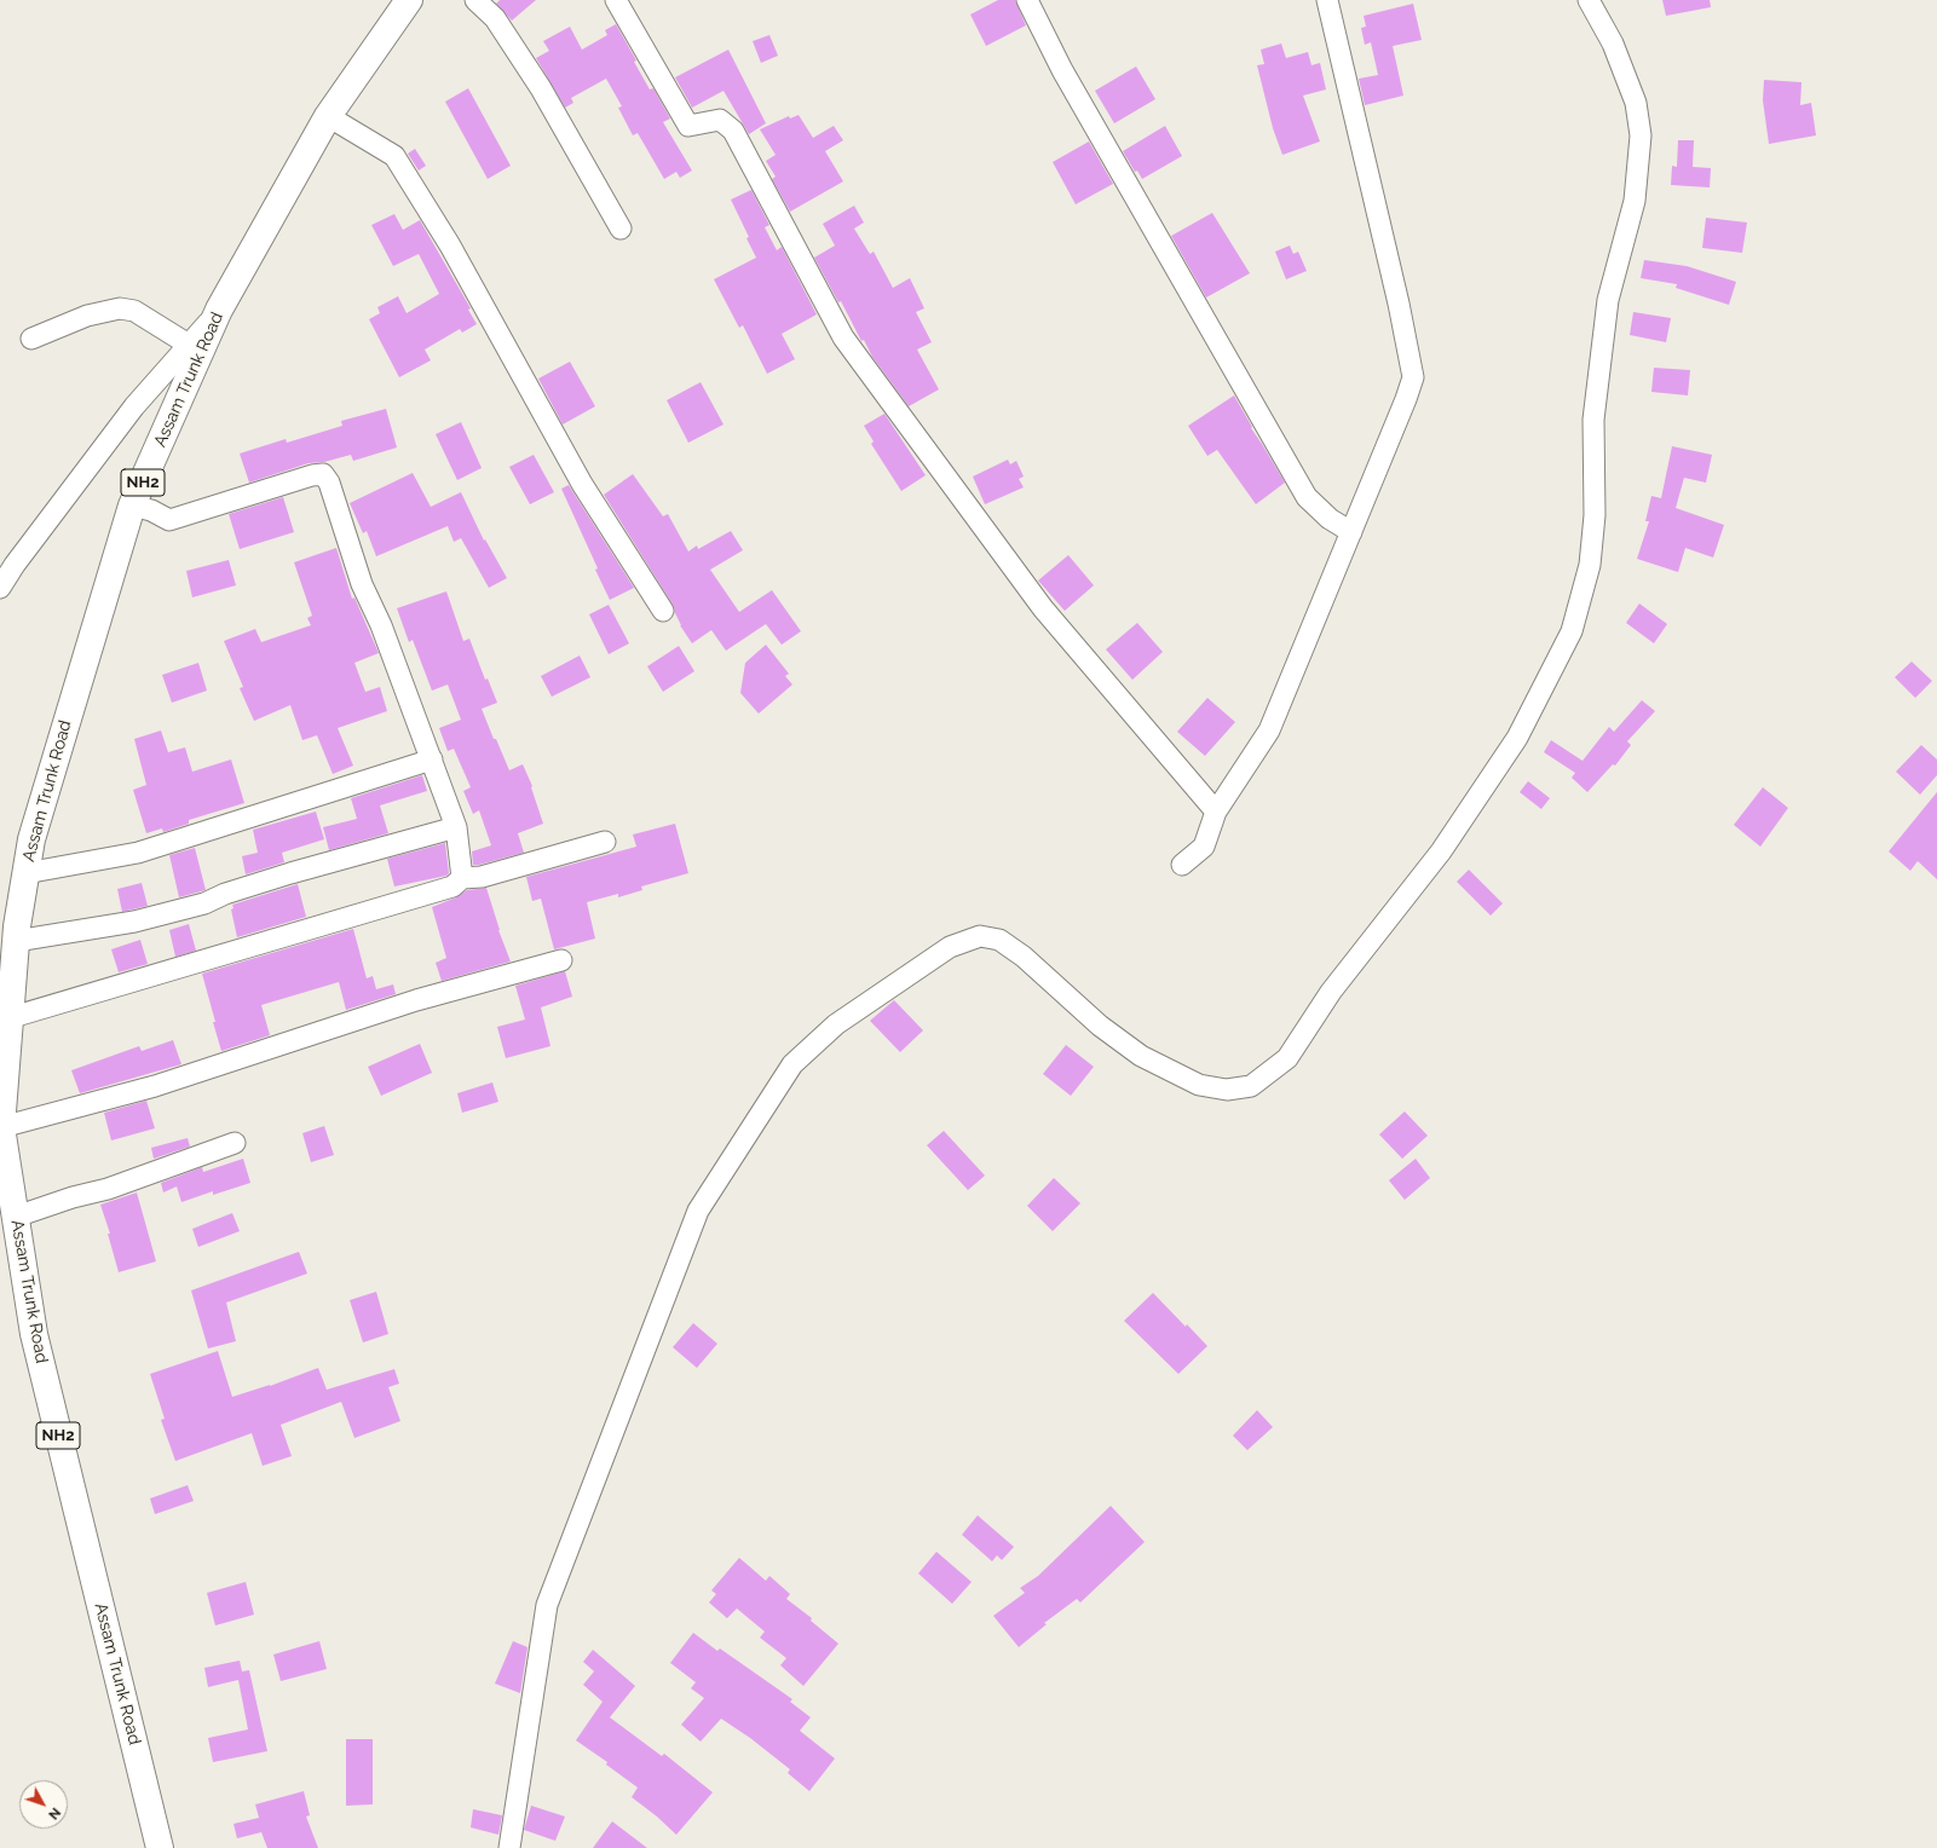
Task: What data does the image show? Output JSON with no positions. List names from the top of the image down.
{
  "streets": {
    "highway": ["Assam Trunk Road", "NH2"]
  },
  "north": "bottom right"
}
